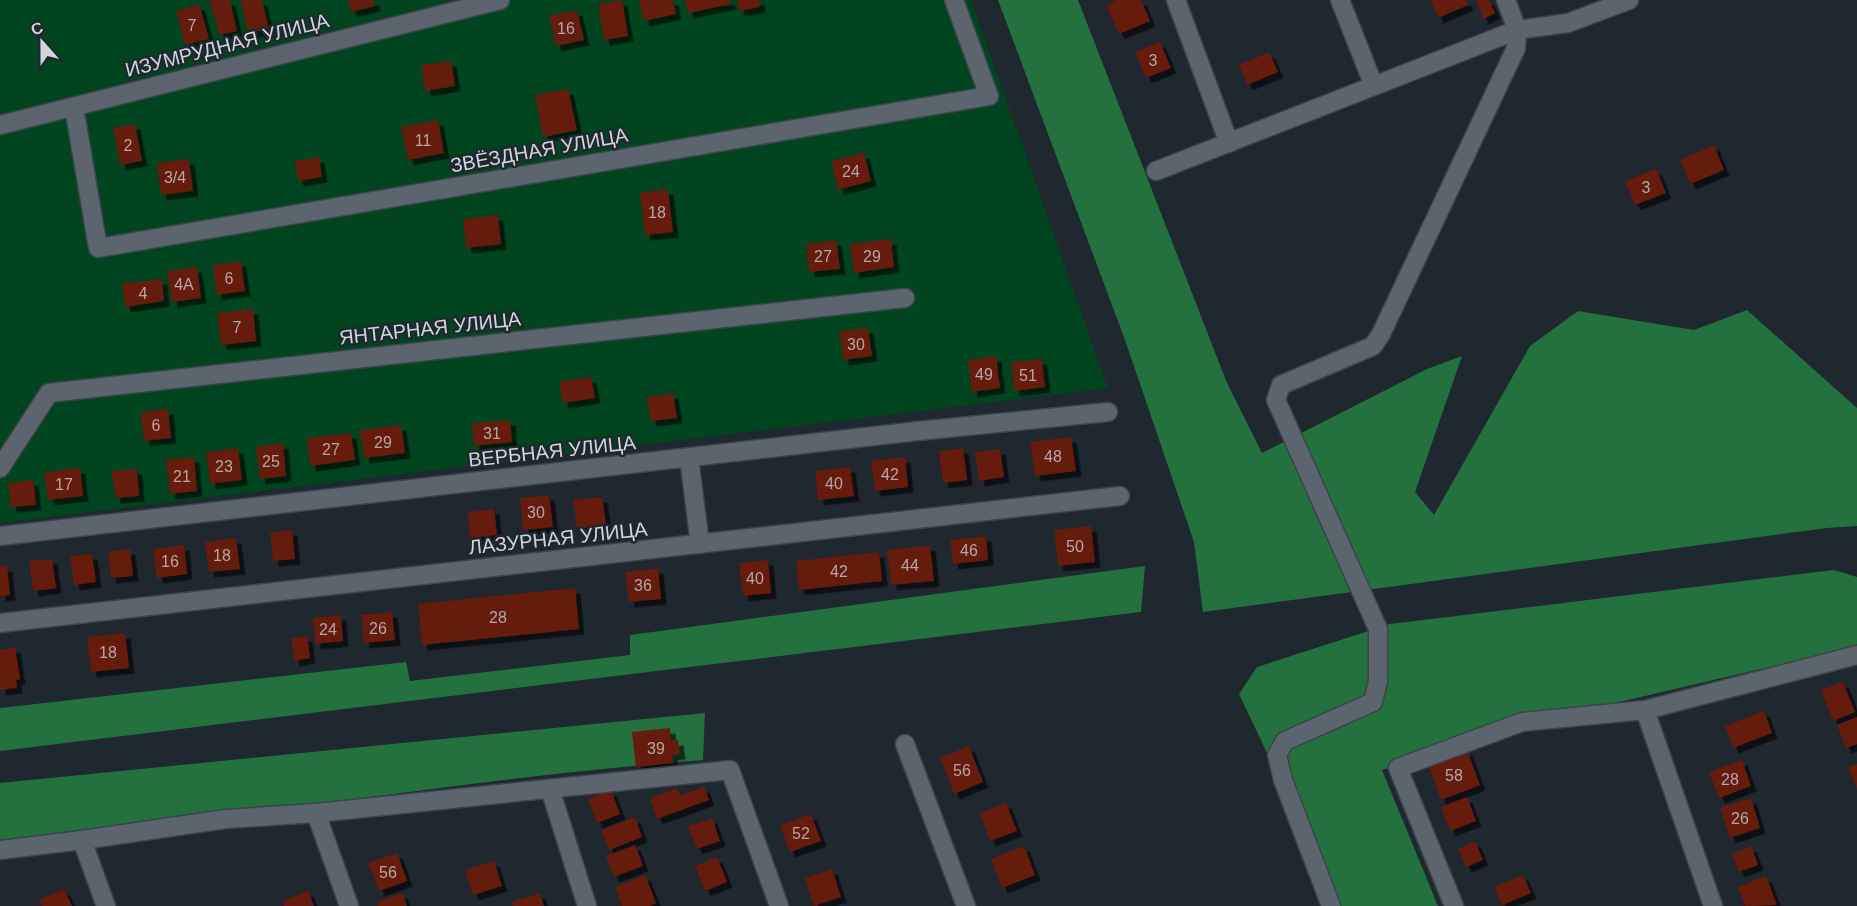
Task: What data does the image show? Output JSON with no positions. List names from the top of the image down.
{
  "streets": {
    "street": [
      "ИЗУМРУДНАЯ УЛИЦА",
      "ЗВЁЗДНАЯ УЛИЦА",
      "ЯНТАРНАЯ УЛИЦА",
      "ВЕРБНАЯ УЛИЦА",
      "ЛАЗУРНАЯ УЛИЦА"
    ]
  },
  "crossings": [
    ["ИЗУМРУДНАЯ УЛИЦА", "ЗВЁЗДНАЯ УЛИЦА"]
  ],
  "house_numbers": [
    "7",
    "16",
    "3",
    "11",
    "2",
    "24",
    "3/4",
    "3",
    "18",
    "27",
    "29",
    "6",
    "4А",
    "4",
    "7",
    "30",
    "49",
    "51",
    "6",
    "31",
    "29",
    "27",
    "48",
    "25",
    "23",
    "42",
    "21",
    "40",
    "17",
    "30",
    "50",
    "46",
    "18",
    "16",
    "44",
    "42",
    "40",
    "36",
    "28",
    "26",
    "24",
    "18",
    "39",
    "56",
    "58",
    "28",
    "26",
    "52",
    "56"
  ],
  "north": "top"
}
